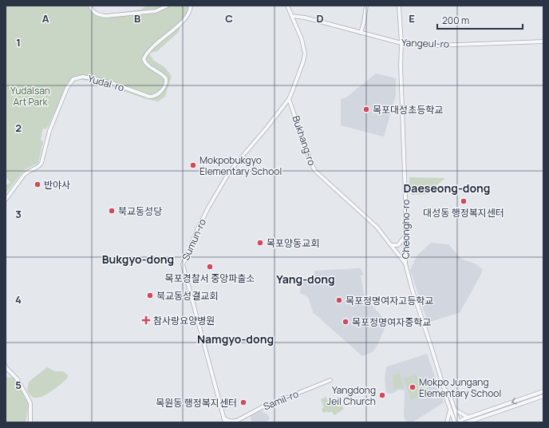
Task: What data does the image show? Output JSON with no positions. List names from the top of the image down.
{
  "streets": {
    "street": [
      "Yangeul-ro",
      "Yudal-ro",
      "Bukhang-ro",
      "Cheongho-ro",
      "Sumun-ro",
      "Samil-ro"
    ]
  },
  "crossings": [
    ["Yangeul-ro", "Cheongho-ro"],
    ["Bukhang-ro", "Cheongho-ro"],
    ["Bukhang-ro", "Sumun-ro"]
  ],
  "districts": [
    "Daeseong-dong",
    "Bukgyo-dong",
    "Yang-dong",
    "Namgyo-dong"
  ],
  "parks": ["Yudalsan Art Park"],
  "places": {
    "other": [
      "목포대성초등학교",
      "Mokpobukgyo Elementary School",
      "반야사",
      "대성동 행정복지센터",
      "북교동성당",
      "목포양동교회",
      "목포경찰서 중앙파출소",
      "북교동성결교회",
      "목포정명여자고등학교",
      "목포정명여자중학교",
      "Mokpo Jungang Elementary School",
      "Yangdong Jeil Church",
      "목원동 행정복지센터"
    ],
    "health": ["참사랑요양병원"]
  },
  "scale_bar": "200 m",
  "grid": {
    "columns": [
      "A",
      "B",
      "C",
      "D",
      "E"
    ],
    "rows": [
      "1",
      "2",
      "3",
      "4",
      "5"
    ]
  }
}
